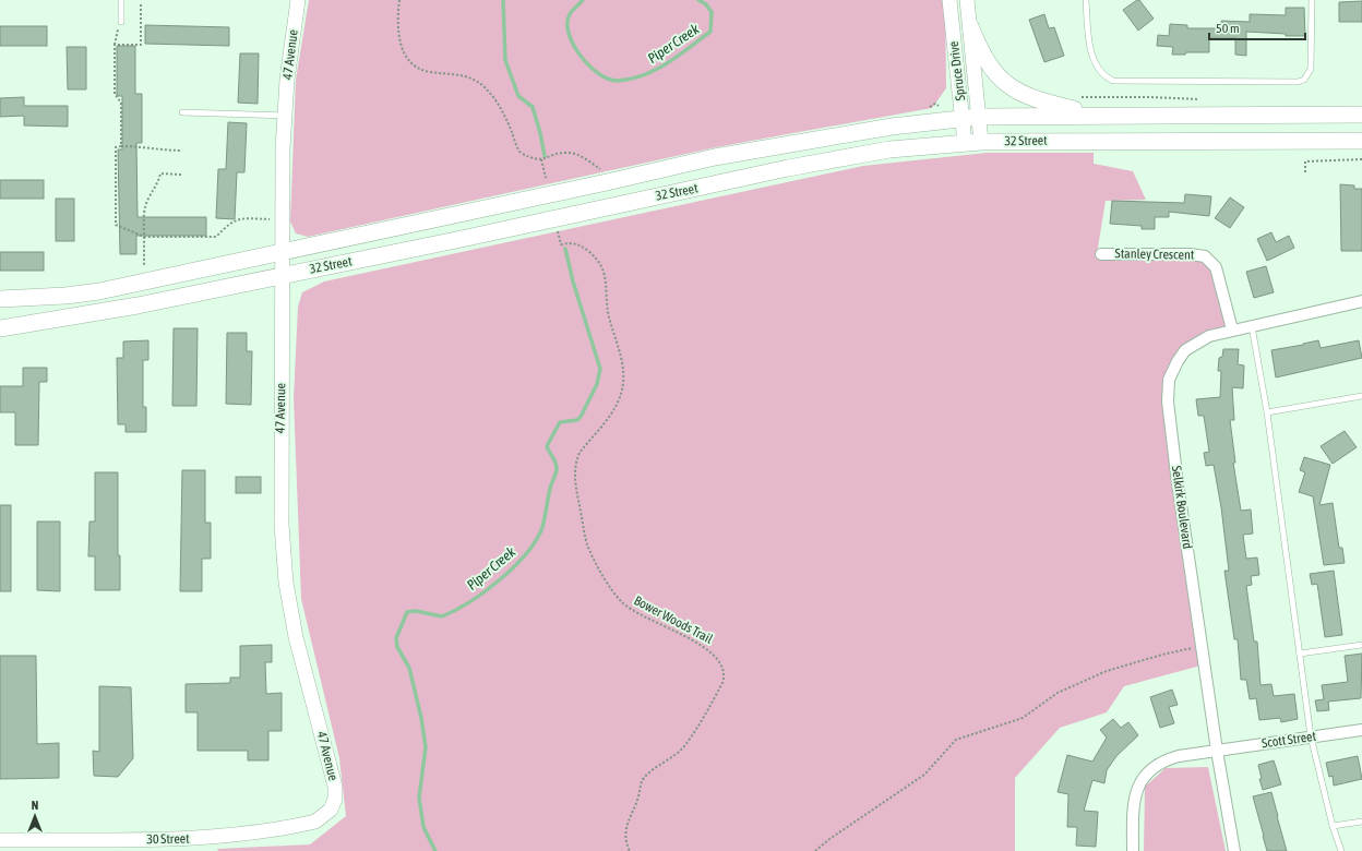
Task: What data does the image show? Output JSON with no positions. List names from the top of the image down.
{
  "streets": {
    "main road": ["32 Street"],
    "street": [
      "47 Avenue",
      "Spruce Drive",
      "Stanley Crescent",
      "Selkirk Boulevard",
      "Scott Street",
      "30 Street"
    ],
    "path": ["Bower Woods Trail"]
  },
  "crossings": [
    ["47 Avenue", "32 Street"],
    ["47 Avenue", "30 Street"],
    ["Spruce Drive", "32 Street"],
    ["Stanley Crescent", "Selkirk Boulevard"],
    ["Selkirk Boulevard", "Scott Street"]
  ],
  "water": ["Piper Creek"],
  "scale_bar": "50 m",
  "north": "top"
}
